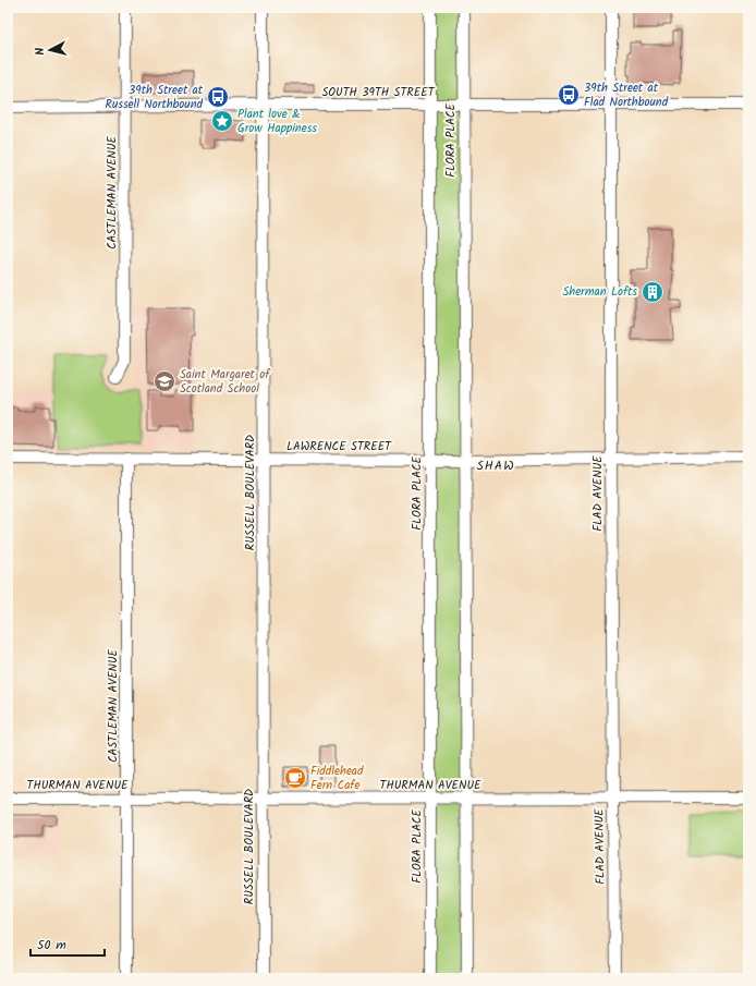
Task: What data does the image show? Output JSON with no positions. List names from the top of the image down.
{
  "streets": {
    "street": [
      "SOUTH 39TH STREET",
      "FLORA PLACE",
      "CASTLEMAN AVENUE",
      "LAWRENCE STREET",
      "RUSSELL BOULEVARD",
      "FLAD AVENUE",
      "THURMAN AVENUE"
    ]
  },
  "crossings": [
    ["SOUTH 39TH STREET", "FLORA PLACE"],
    ["SOUTH 39TH STREET", "CASTLEMAN AVENUE"],
    ["SOUTH 39TH STREET", "RUSSELL BOULEVARD"],
    ["SOUTH 39TH STREET", "FLAD AVENUE"],
    ["FLORA PLACE", "LAWRENCE STREET"],
    ["FLORA PLACE", "THURMAN AVENUE"],
    ["CASTLEMAN AVENUE", "LAWRENCE STREET"],
    ["CASTLEMAN AVENUE", "THURMAN AVENUE"],
    ["LAWRENCE STREET", "RUSSELL BOULEVARD"],
    ["LAWRENCE STREET", "FLAD AVENUE"],
    ["RUSSELL BOULEVARD", "THURMAN AVENUE"],
    ["FLAD AVENUE", "THURMAN AVENUE"]
  ],
  "districts": ["SHAW"],
  "places": {
    "bus stop": ["39th Street at Flad Northbound", "39th Street at Russell Northbound"],
    "place": ["Plant love & Grow Happiness"],
    "building": ["Sherman Lofts"],
    "school or university": ["Saint Margaret of Scotland School"],
    "cafe": ["Fiddlehead Fern Cafe"]
  },
  "scale_bar": "50 m",
  "north": "left"
}
